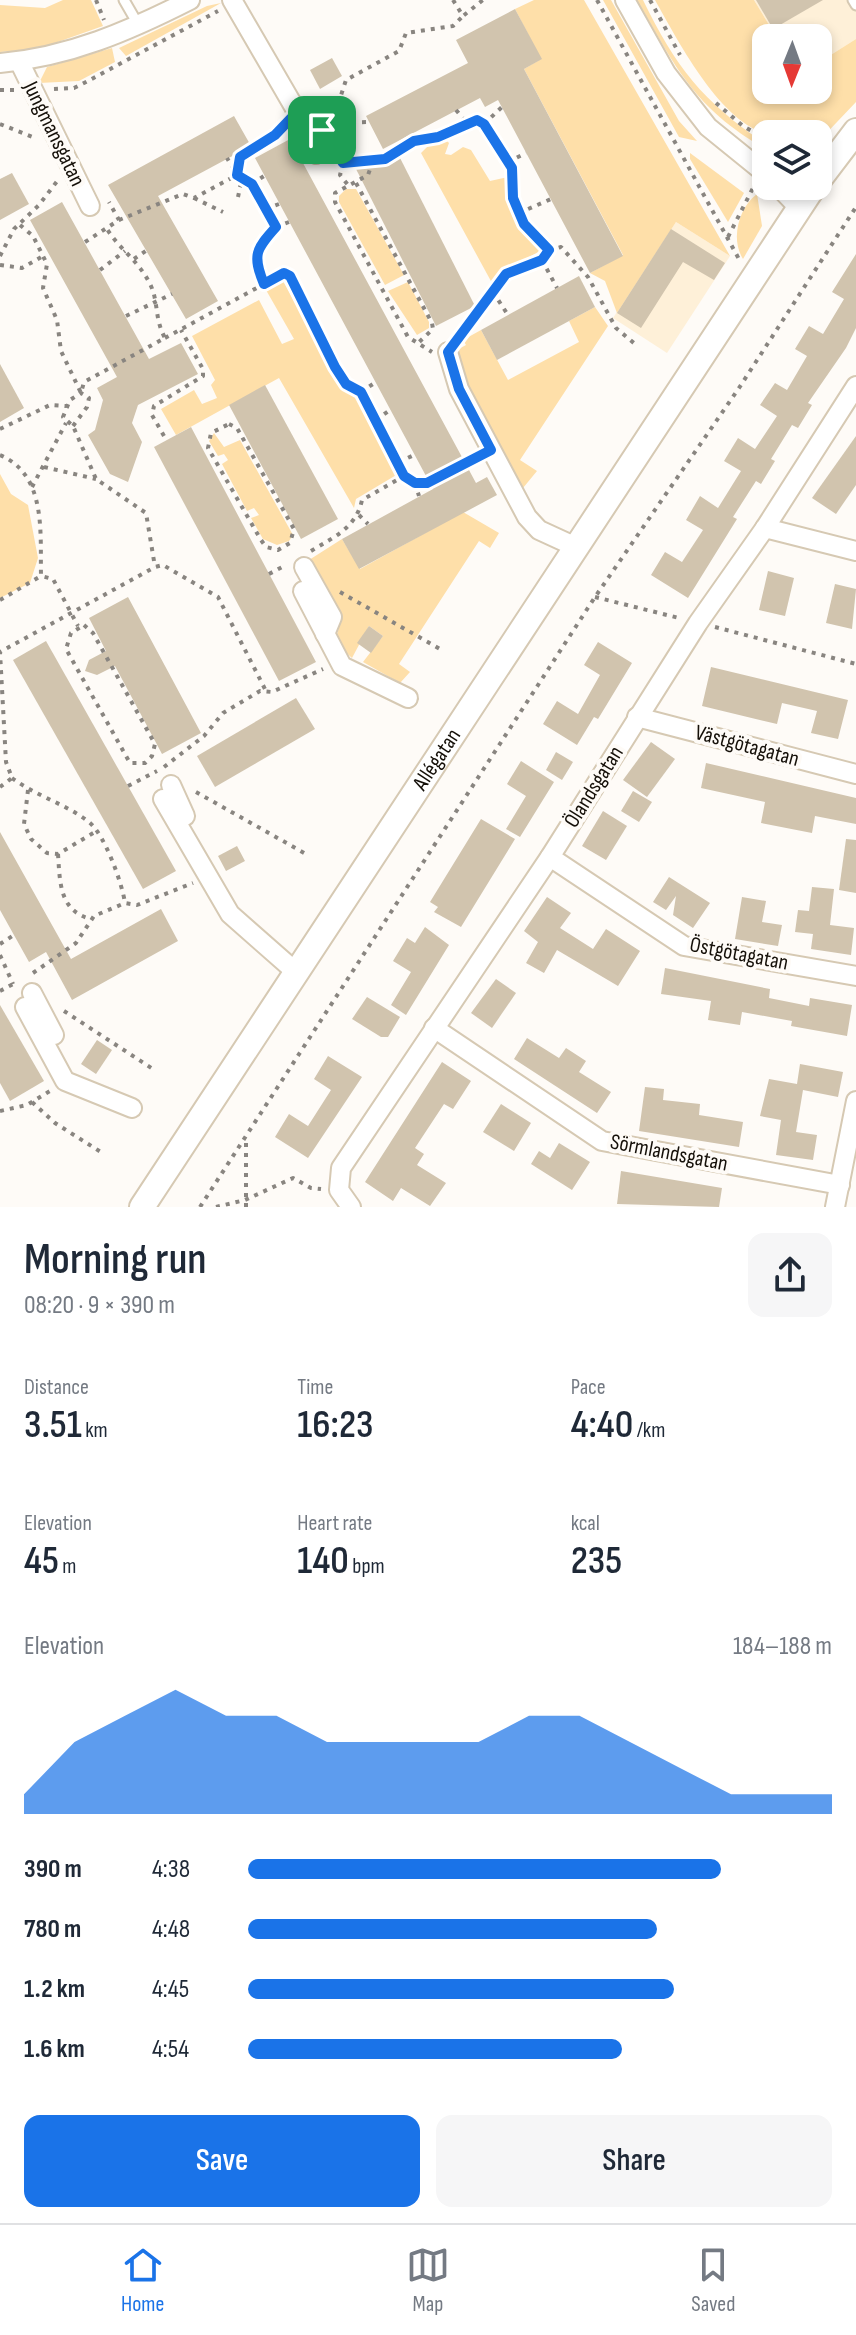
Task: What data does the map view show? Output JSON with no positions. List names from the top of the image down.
{
  "streets": {
    "street": [
      "Jungmansgatan",
      "Västgötagatan",
      "Allégatan",
      "Ölandsgatan",
      "Östgötagatan",
      "Sörmlandsgatan"
    ]
  },
  "crossings": [
    ["Västgötagatan", "Ölandsgatan"],
    ["Ölandsgatan", "Östgötagatan"],
    ["Ölandsgatan", "Sörmlandsgatan"]
  ],
  "north": "bottom",
  "page": {
    "heading": ["Morning run", "08:20 · 9 × 390 m"],
    "stats": [
      ["Distance", "3.51 km"],
      ["Time", "16:23"],
      ["Pace", "4:40 /km"],
      ["Elevation", "45 m"],
      ["Heart rate", "140 bpm"],
      ["kcal", "235"]
    ],
    "chart": ["Elevation", "184–188 m"],
    "list": [
      {
        "name": "390 m",
        "note": "4:38"
      },
      {
        "name": "780 m",
        "note": "4:48"
      },
      {
        "name": "1.2 km",
        "note": "4:45"
      },
      {
        "name": "1.6 km",
        "note": "4:54"
      }
    ],
    "buttons": ["Save", "Share"],
    "tabs": ["Home", "Map", "Saved"]
  }
}
